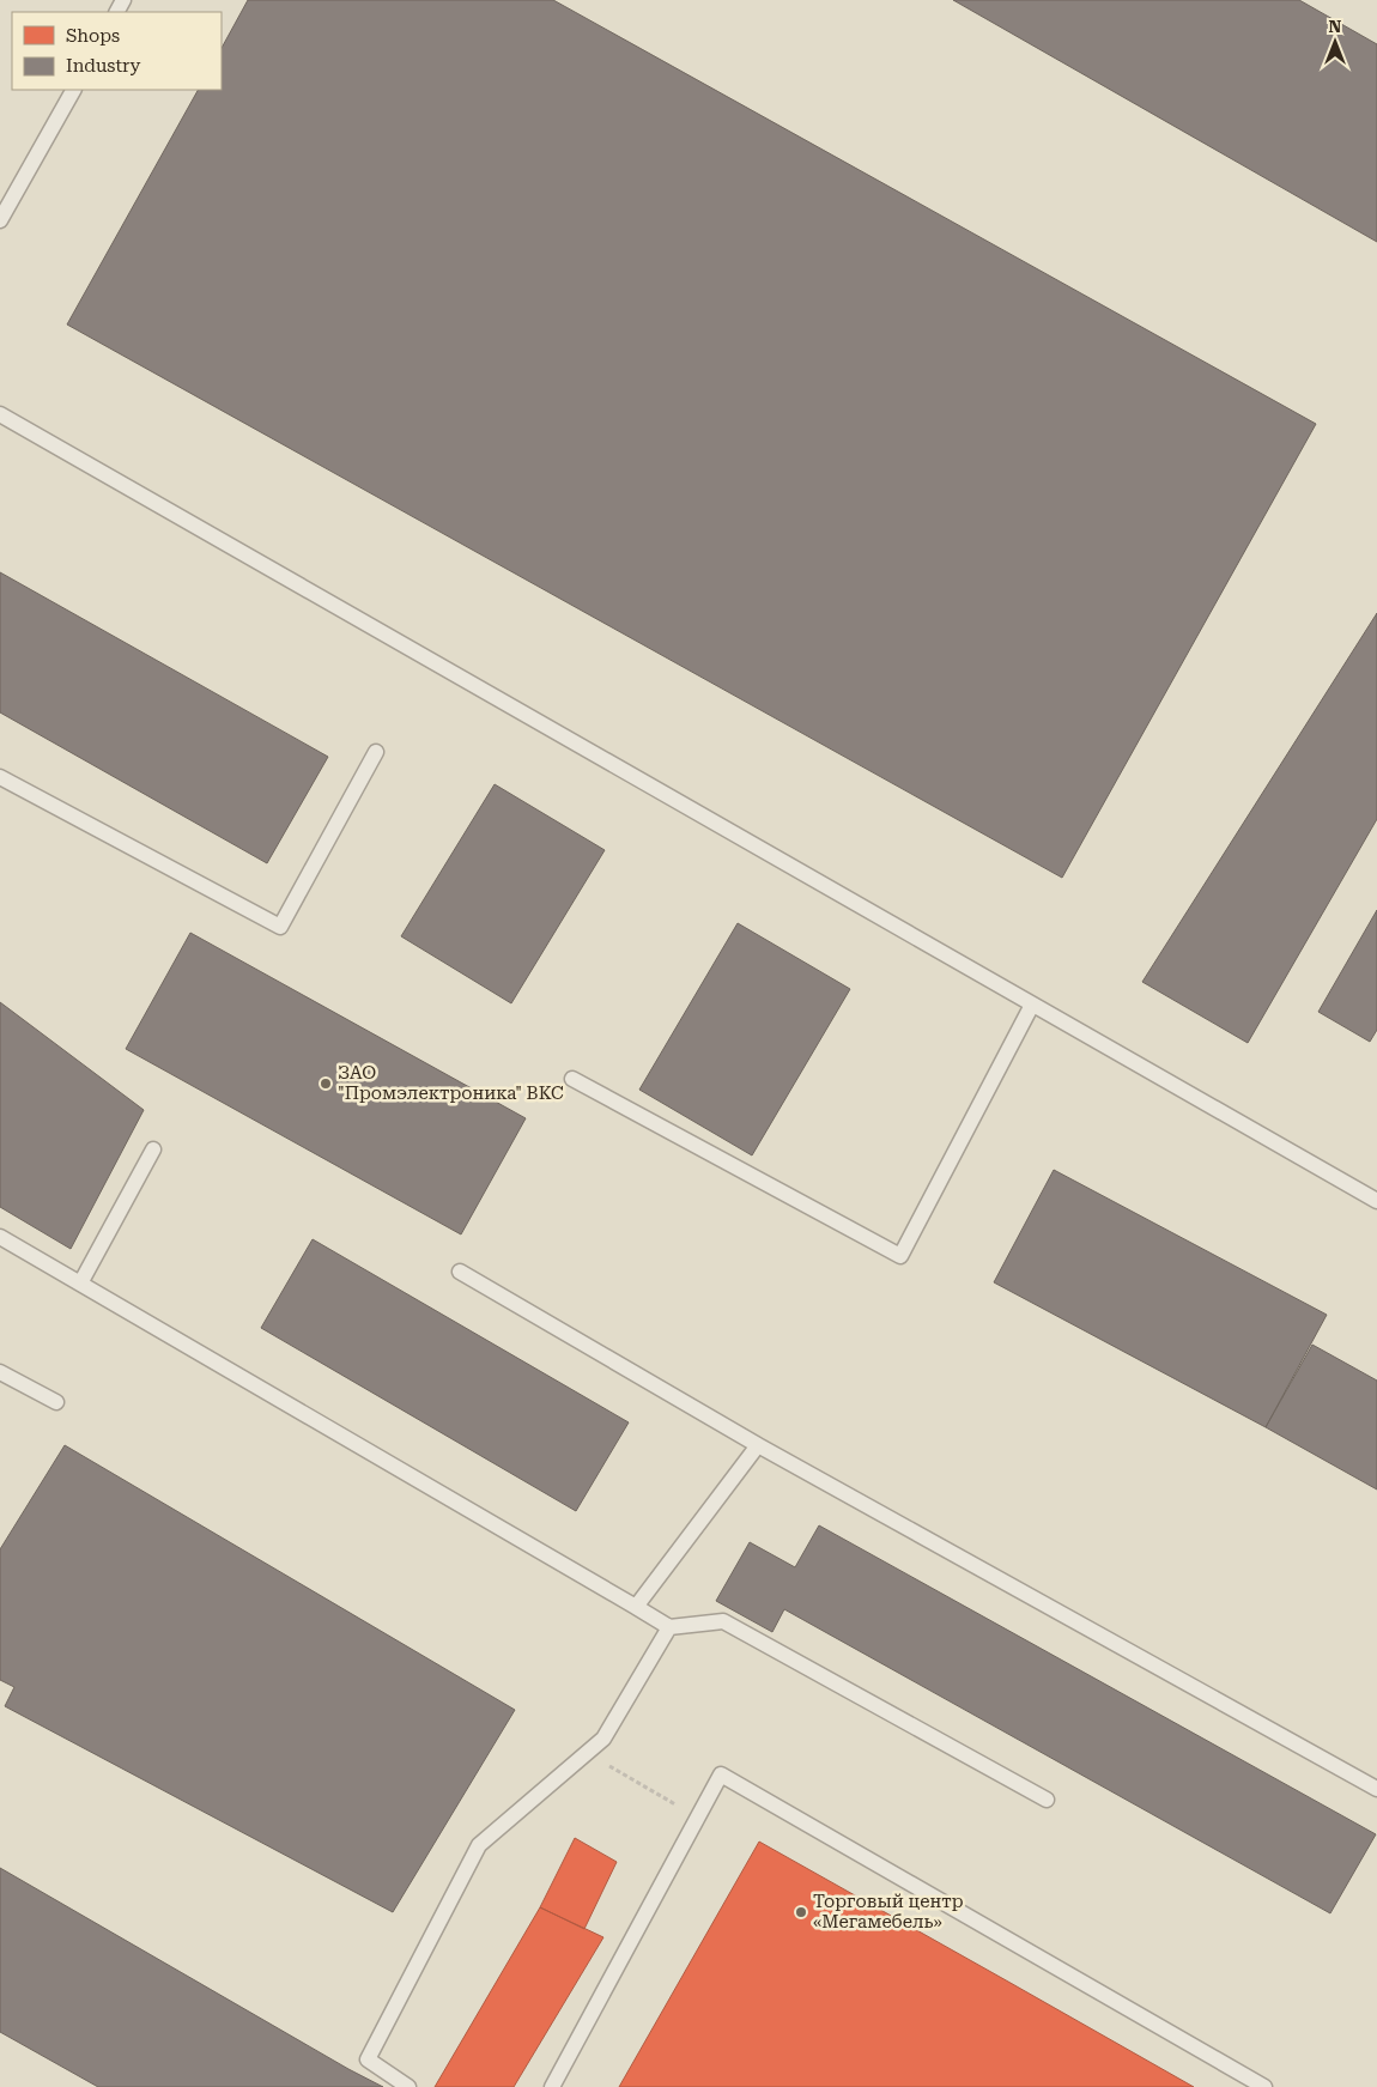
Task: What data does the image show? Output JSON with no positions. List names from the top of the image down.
{
  "places": ["ЗАО \"Промэлектроника\" ВКС", "Торговый центр «Мегамебель»"],
  "legend": ["Shops", "Industry"],
  "north": "top"
}
